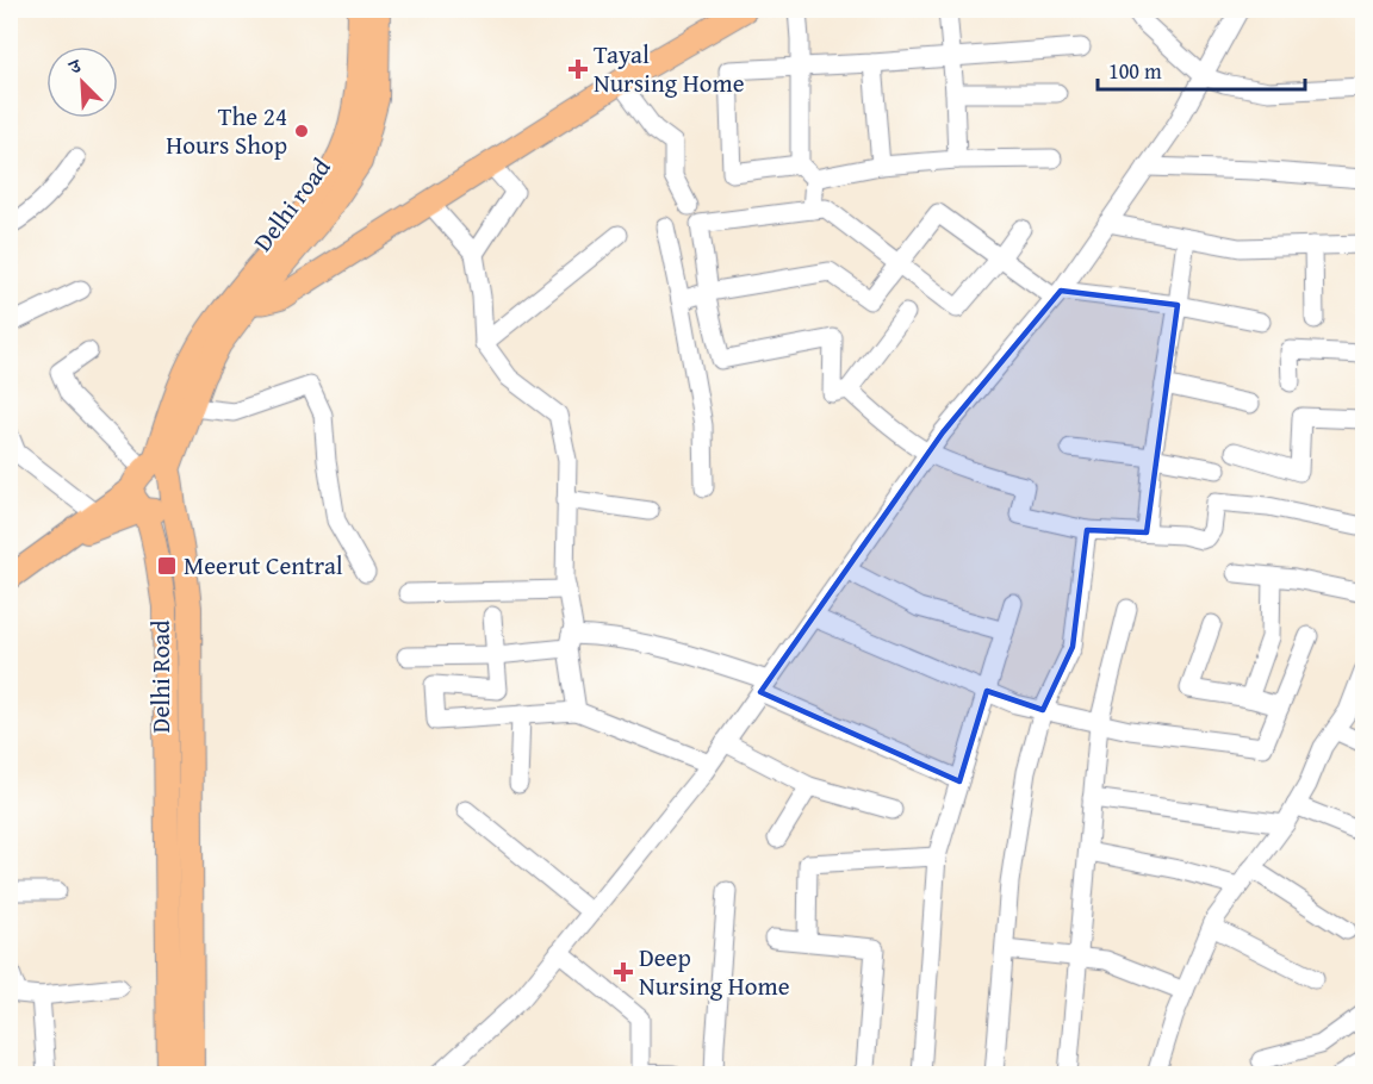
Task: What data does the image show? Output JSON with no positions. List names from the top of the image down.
{
  "streets": {
    "main road": ["Delhi road", "Delhi Road"]
  },
  "crossings": [
    ["Delhi road", "Delhi Road"]
  ],
  "places": {
    "health": ["Tayal Nursing Home", "Deep Nursing Home"],
    "other": ["The 24 Hours Shop"],
    "transit": ["Meerut Central"]
  },
  "scale_bar": "100 m",
  "north": "top left"
}
